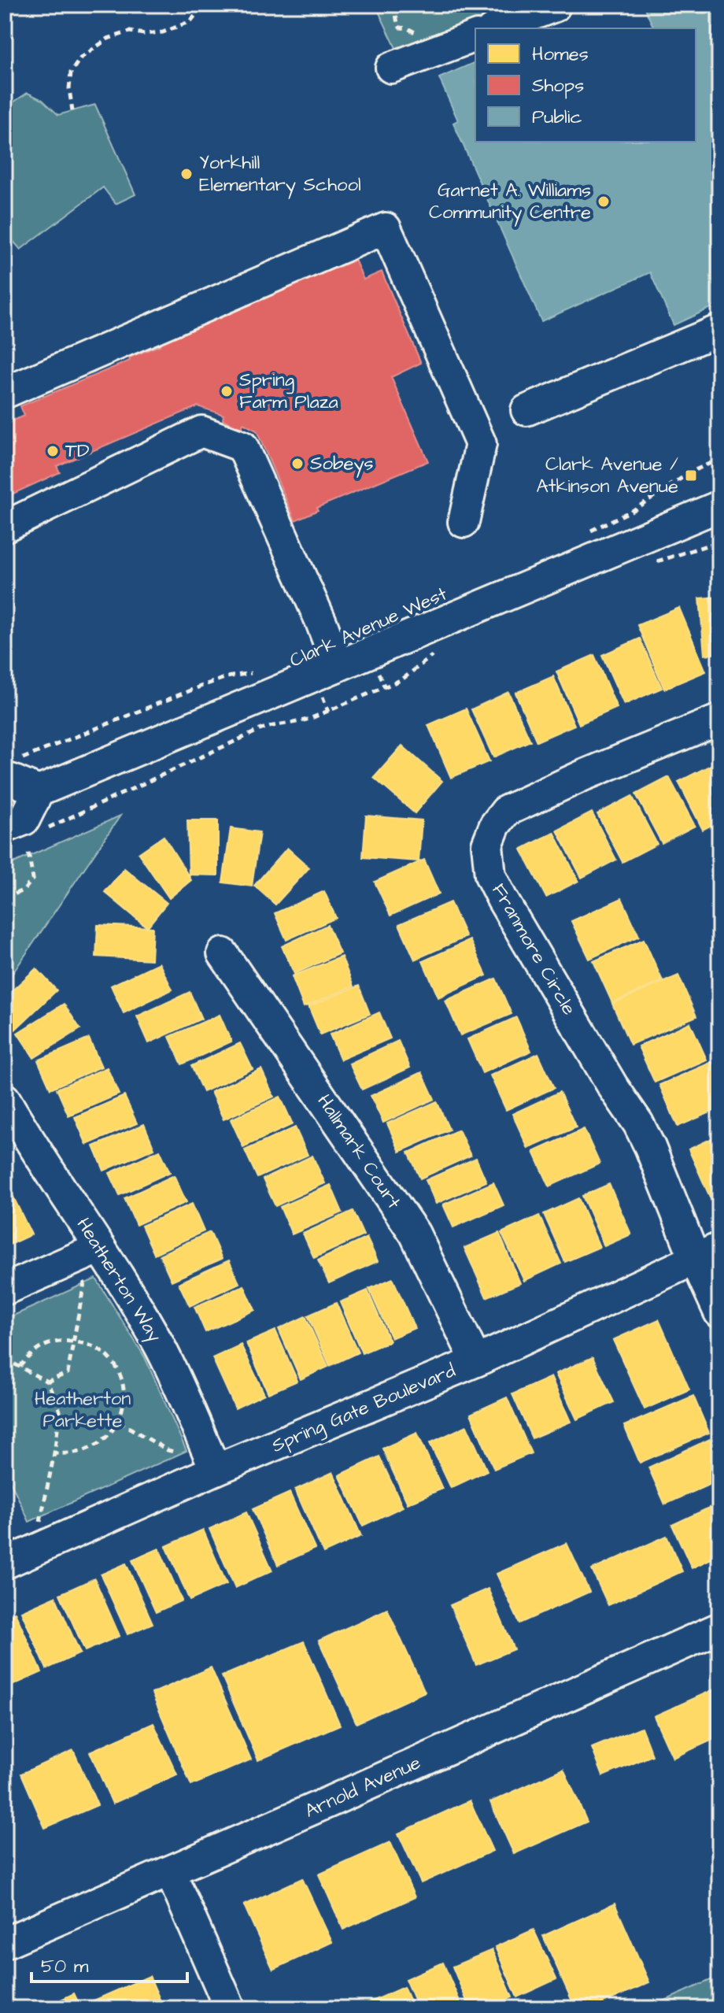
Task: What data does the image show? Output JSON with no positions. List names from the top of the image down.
{
  "streets": {
    "street": [
      "Clark Avenue West",
      "Franmore Circle",
      "Hallmark Court",
      "Heatherton Way",
      "Spring Gate Boulevard",
      "Arnold Avenue"
    ]
  },
  "crossings": [
    ["Franmore Circle", "Spring Gate Boulevard"],
    ["Hallmark Court", "Spring Gate Boulevard"],
    ["Heatherton Way", "Spring Gate Boulevard"]
  ],
  "parks": ["Heatherton Parkette"],
  "places": {
    "other": [
      "Yorkhill Elementary School",
      "Garnet A. Williams Community Centre",
      "Spring Farm Plaza",
      "TD",
      "Sobeys"
    ],
    "transit": ["Clark Avenue / Atkinson Avenue"]
  },
  "legend": ["Homes", "Shops", "Public"],
  "scale_bar": "50 m"
}
